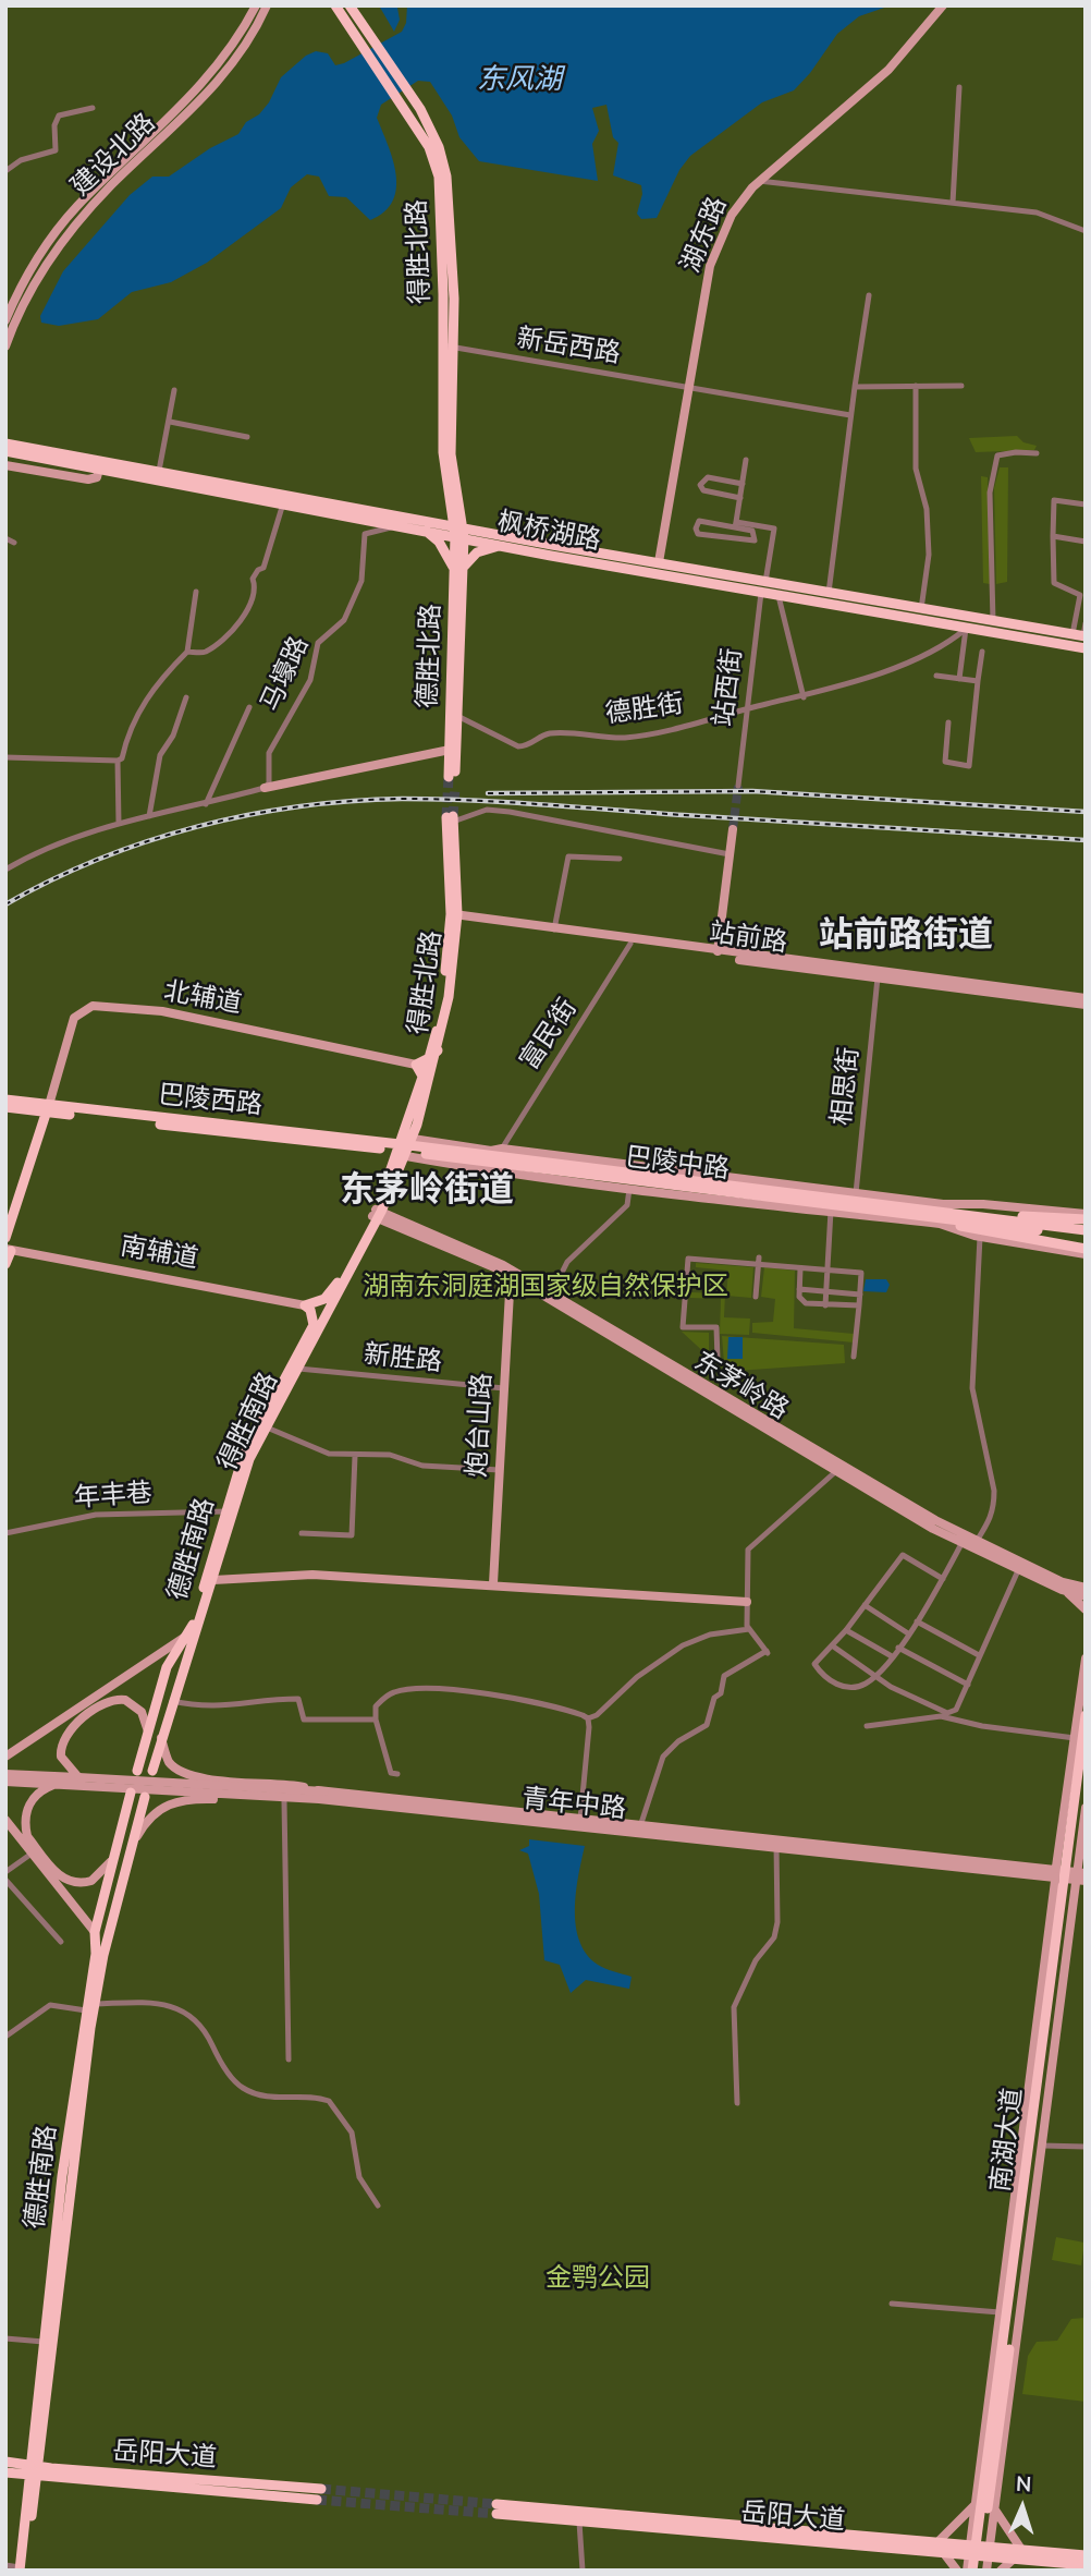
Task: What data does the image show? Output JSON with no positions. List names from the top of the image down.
{
  "streets": {
    "main road": [
      "建设北路",
      "湖东路",
      "得胜北路",
      "枫桥湖路",
      "德胜北路",
      "站前路",
      "北辅道",
      "巴陵西路",
      "巴陵中路",
      "南辅道",
      "东茅岭路",
      "得胜南路",
      "炮台山路",
      "德胜南路",
      "青年中路",
      "南湖大道",
      "岳阳大道"
    ],
    "street": [
      "新岳西路",
      "马壕路",
      "站西街",
      "德胜街",
      "富民街",
      "相思街",
      "新胜路",
      "年丰巷"
    ]
  },
  "crossings": [
    ["湖东路", "新岳西路"],
    ["湖东路", "枫桥湖路"],
    ["得胜北路", "新岳西路"],
    ["得胜北路", "枫桥湖路"],
    ["得胜北路", "德胜北路"],
    ["得胜北路", "站前路"],
    ["得胜北路", "巴陵西路"],
    ["得胜北路", "巴陵中路"],
    ["得胜北路", "得胜南路"],
    ["枫桥湖路", "德胜北路"],
    ["枫桥湖路", "马壕路"],
    ["枫桥湖路", "站西街"],
    ["枫桥湖路", "德胜街"],
    ["德胜北路", "德胜街"],
    ["站西街", "德胜街"],
    ["站前路", "富民街"],
    ["站前路", "相思街"],
    ["北辅道", "巴陵西路"],
    ["相思街", "巴陵中路"],
    ["巴陵西路", "巴陵中路"],
    ["巴陵西路", "得胜南路"],
    ["巴陵中路", "得胜南路"],
    ["南辅道", "得胜南路"],
    ["南辅道", "德胜南路"],
    ["新胜路", "得胜南路"],
    ["新胜路", "炮台山路"],
    ["东茅岭路", "得胜南路"],
    ["东茅岭路", "炮台山路"],
    ["得胜南路", "德胜南路"],
    ["年丰巷", "德胜南路"],
    ["德胜南路", "岳阳大道"],
    ["青年中路", "南湖大道"],
    ["南湖大道", "岳阳大道"]
  ],
  "districts": ["站前路街道", "东茅岭街道"],
  "water": ["东风湖"],
  "parks": ["湖南东洞庭湖国家级自然保护区", "金鹗公园"],
  "north": "top"
}
